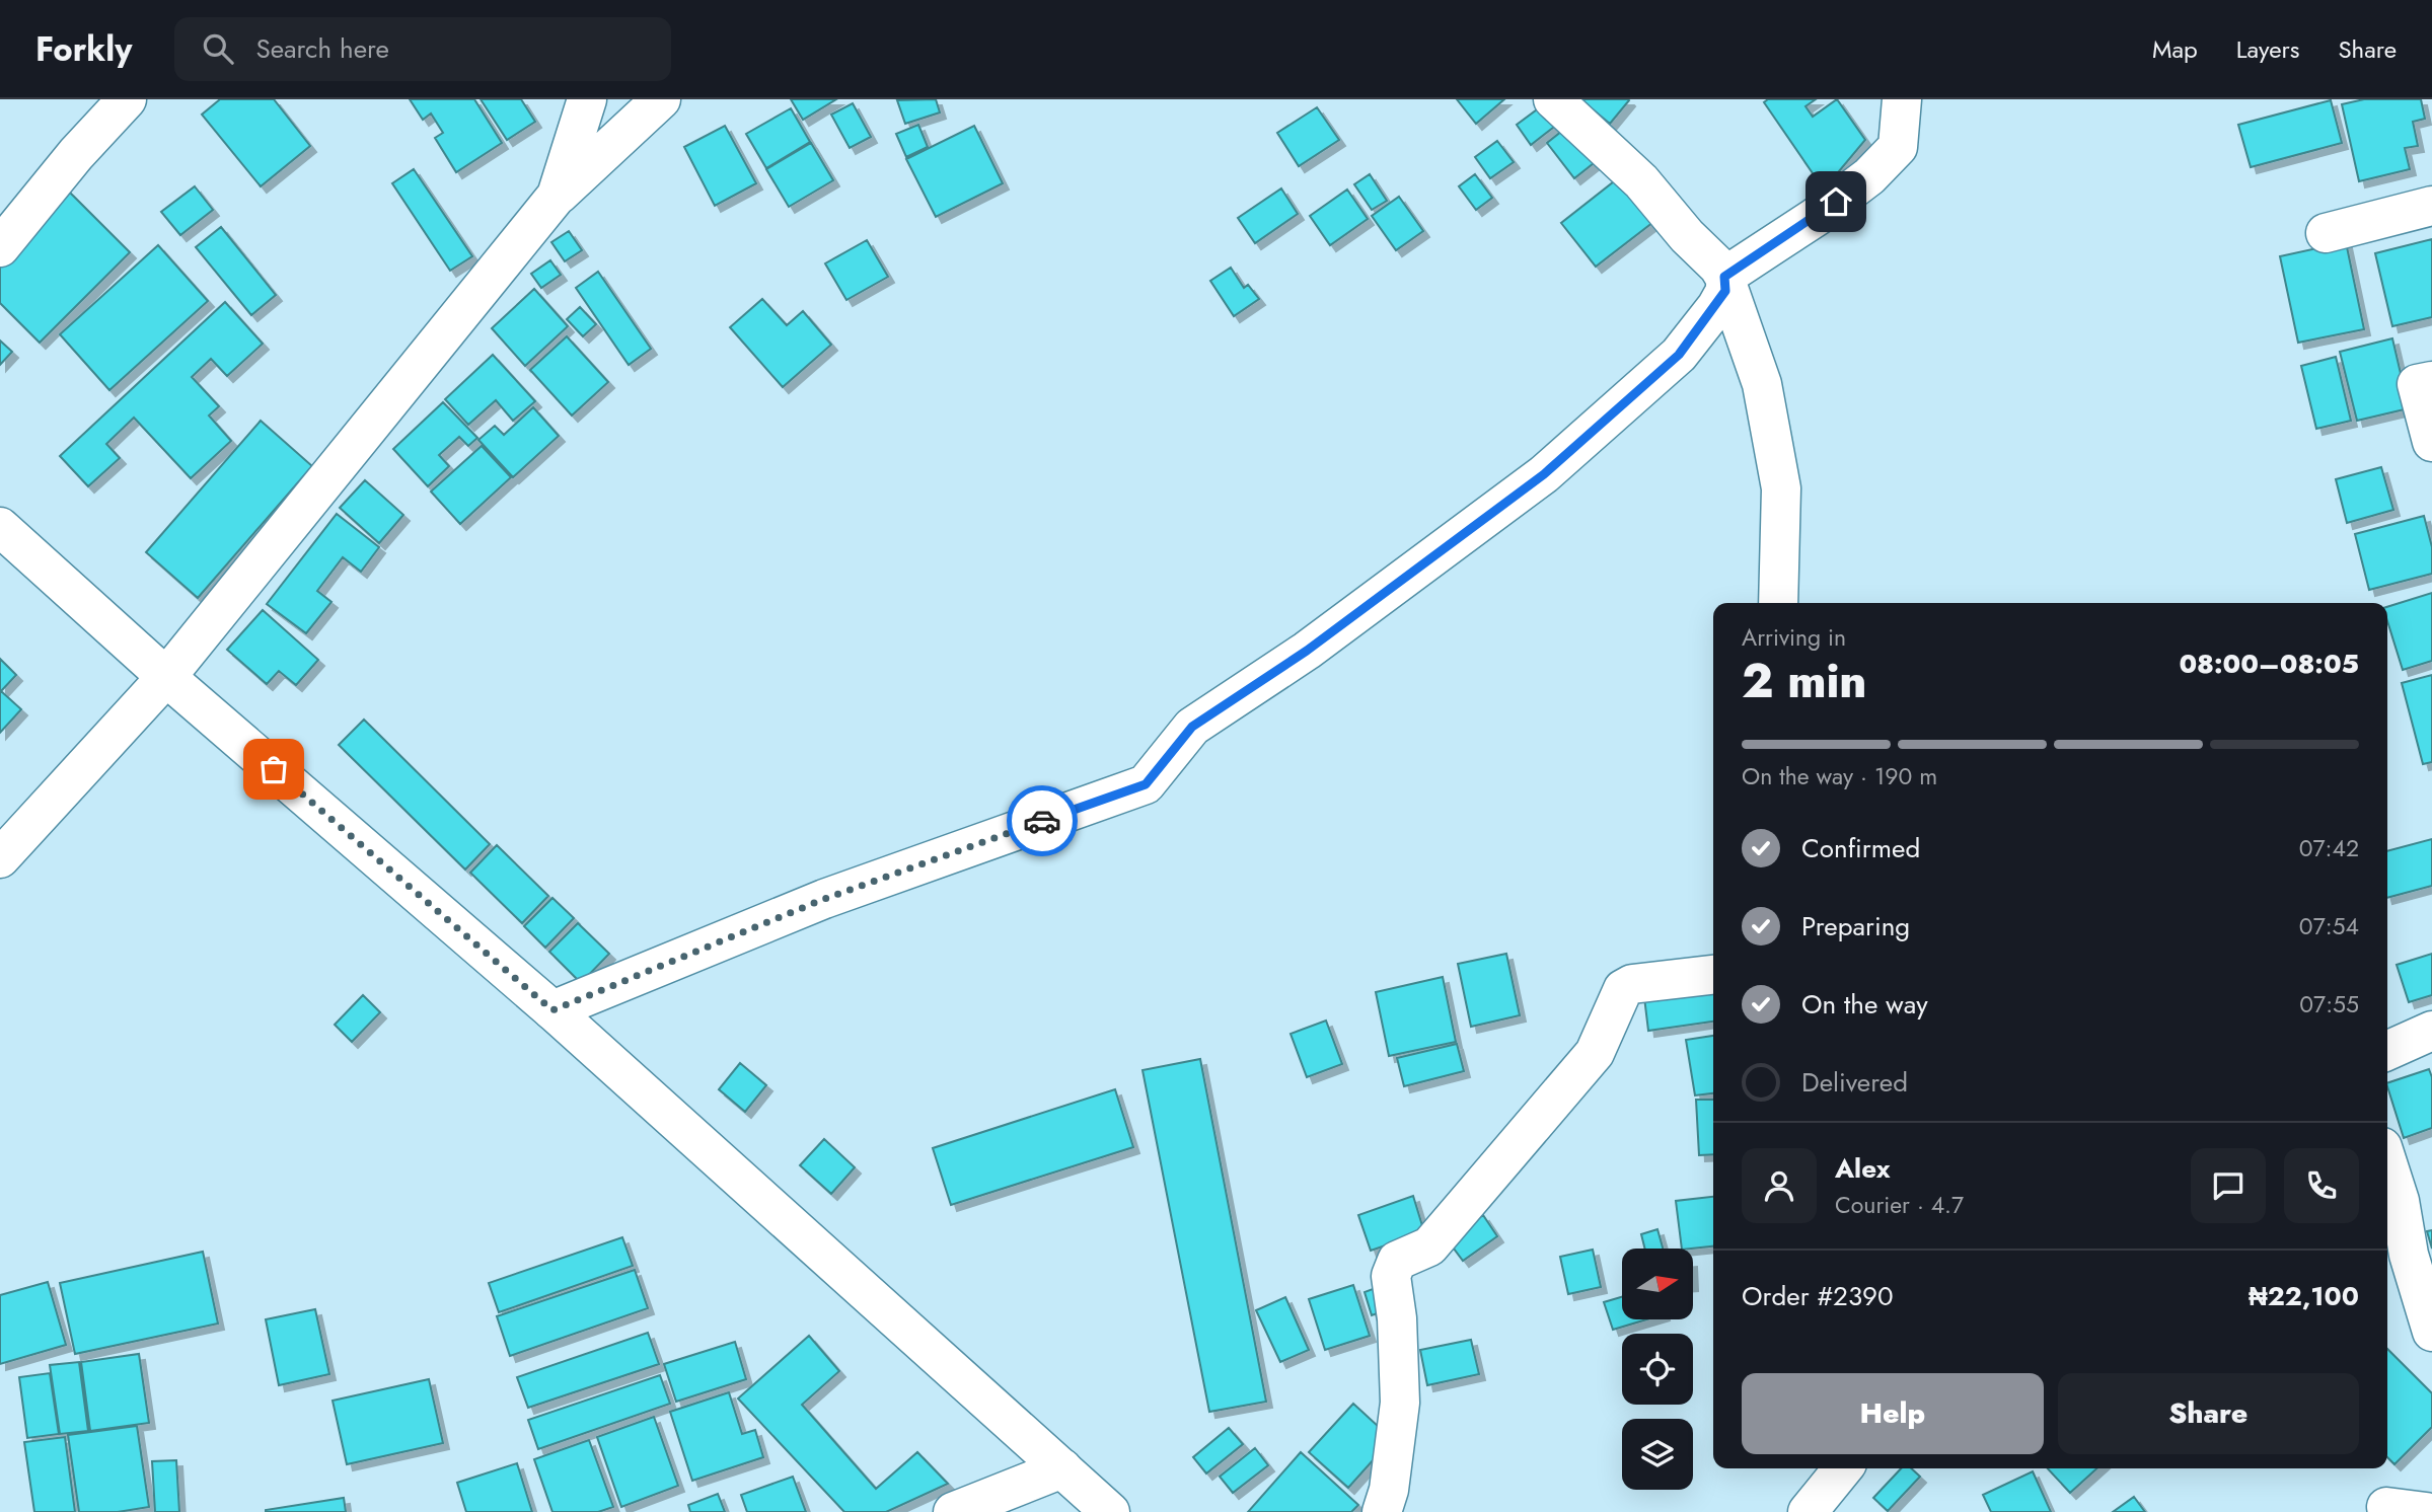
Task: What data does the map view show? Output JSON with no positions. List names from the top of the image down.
{
  "north": "right",
  "page": {
    "header": "Forkly",
    "search": "Search here",
    "nav": ["Map", "Layers", "Share"],
    "heading": ["2 min", "Arriving in", "08:00–08:05"],
    "panel": [
      "Alex",
      "Courier · 4.7",
      "Order #2390",
      "₦22,100"
    ],
    "bar": "On the way · 190 m",
    "list": [
      ["Confirmed", "07:42"],
      ["Preparing", "07:54"],
      ["On the way", "07:55"],
      "Delivered"
    ],
    "buttons": ["Help", "Share"]
  }
}
